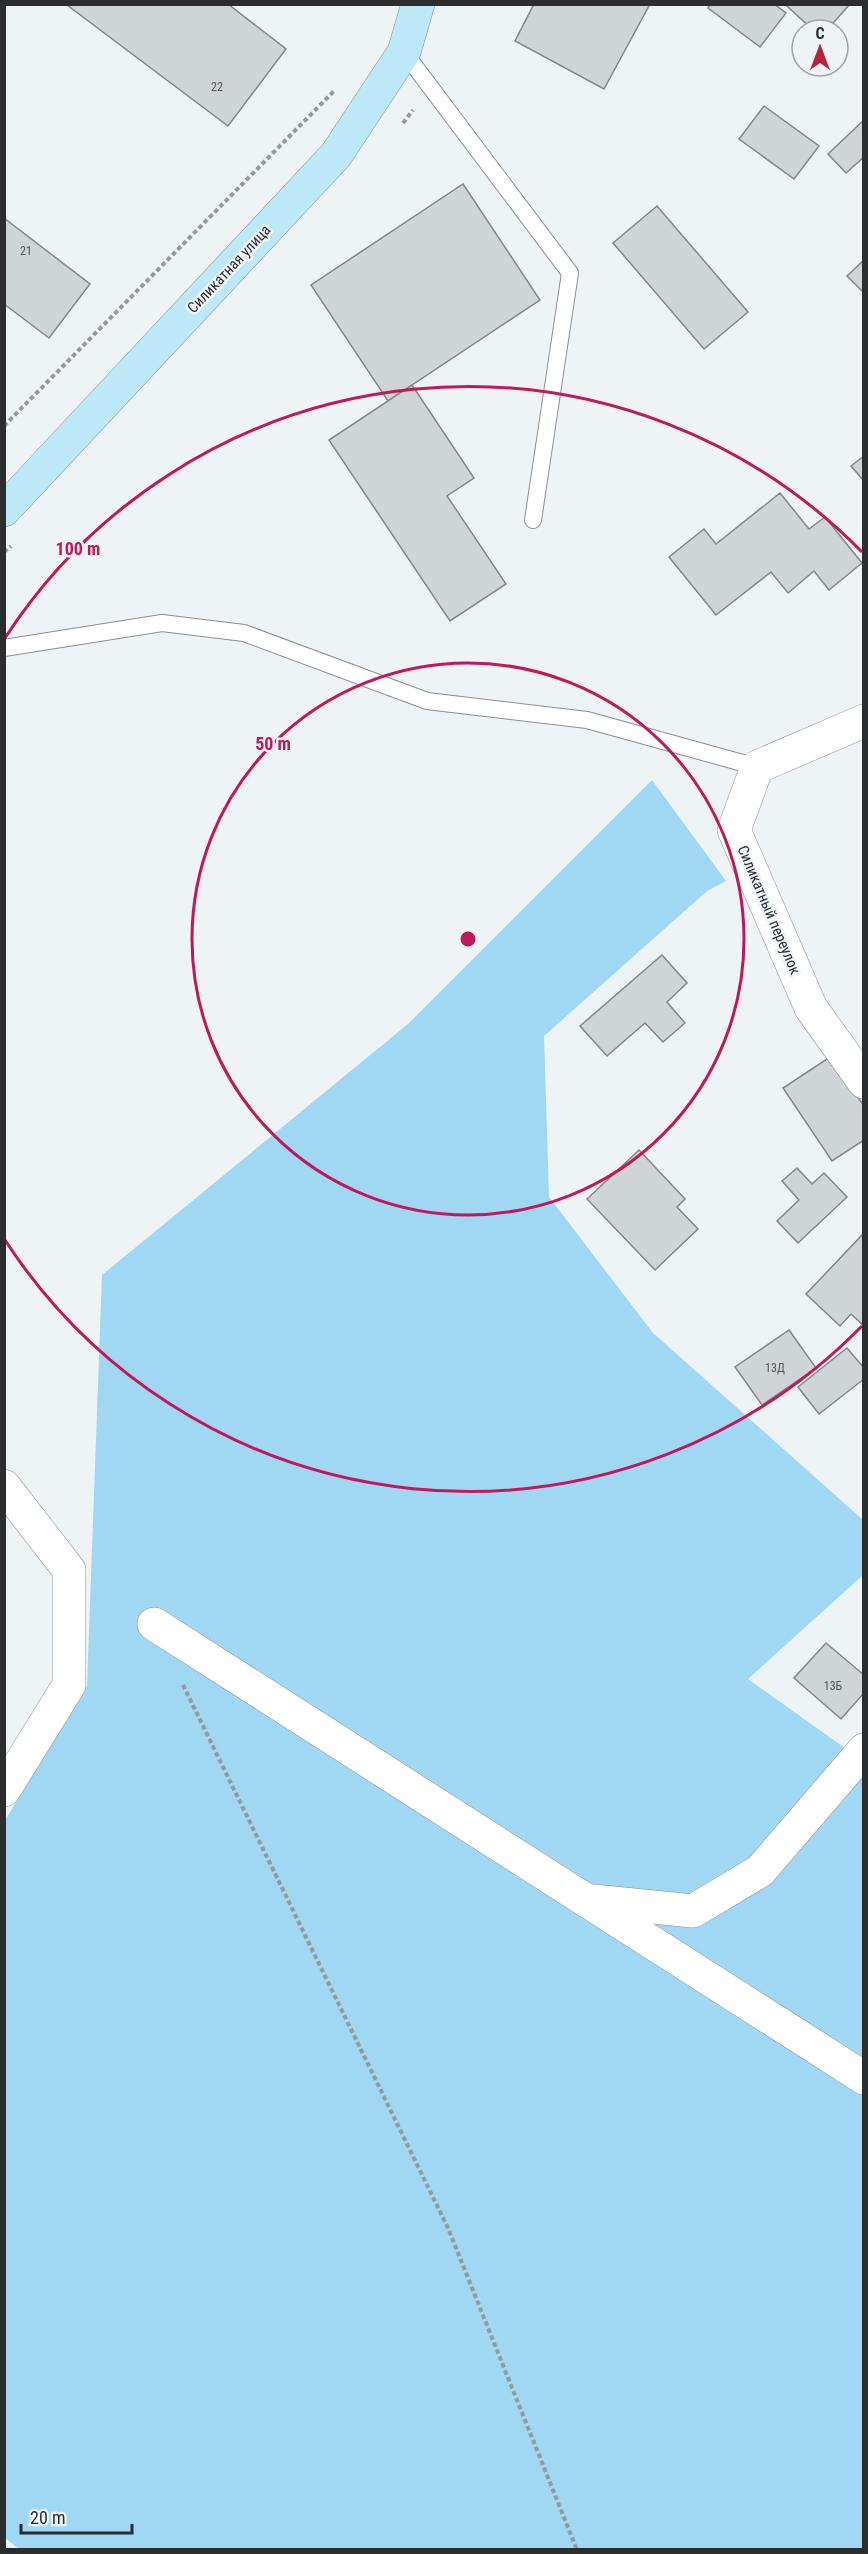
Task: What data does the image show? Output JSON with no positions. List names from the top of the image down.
{
  "streets": {
    "street": ["Силикатная улица", "Силикатный переулок"]
  },
  "house_numbers": [
    "22",
    "21",
    "13Д",
    "13Б"
  ],
  "scale_bar": "20 m",
  "north": "top",
  "rings": ["100 m", "50 m"]
}
